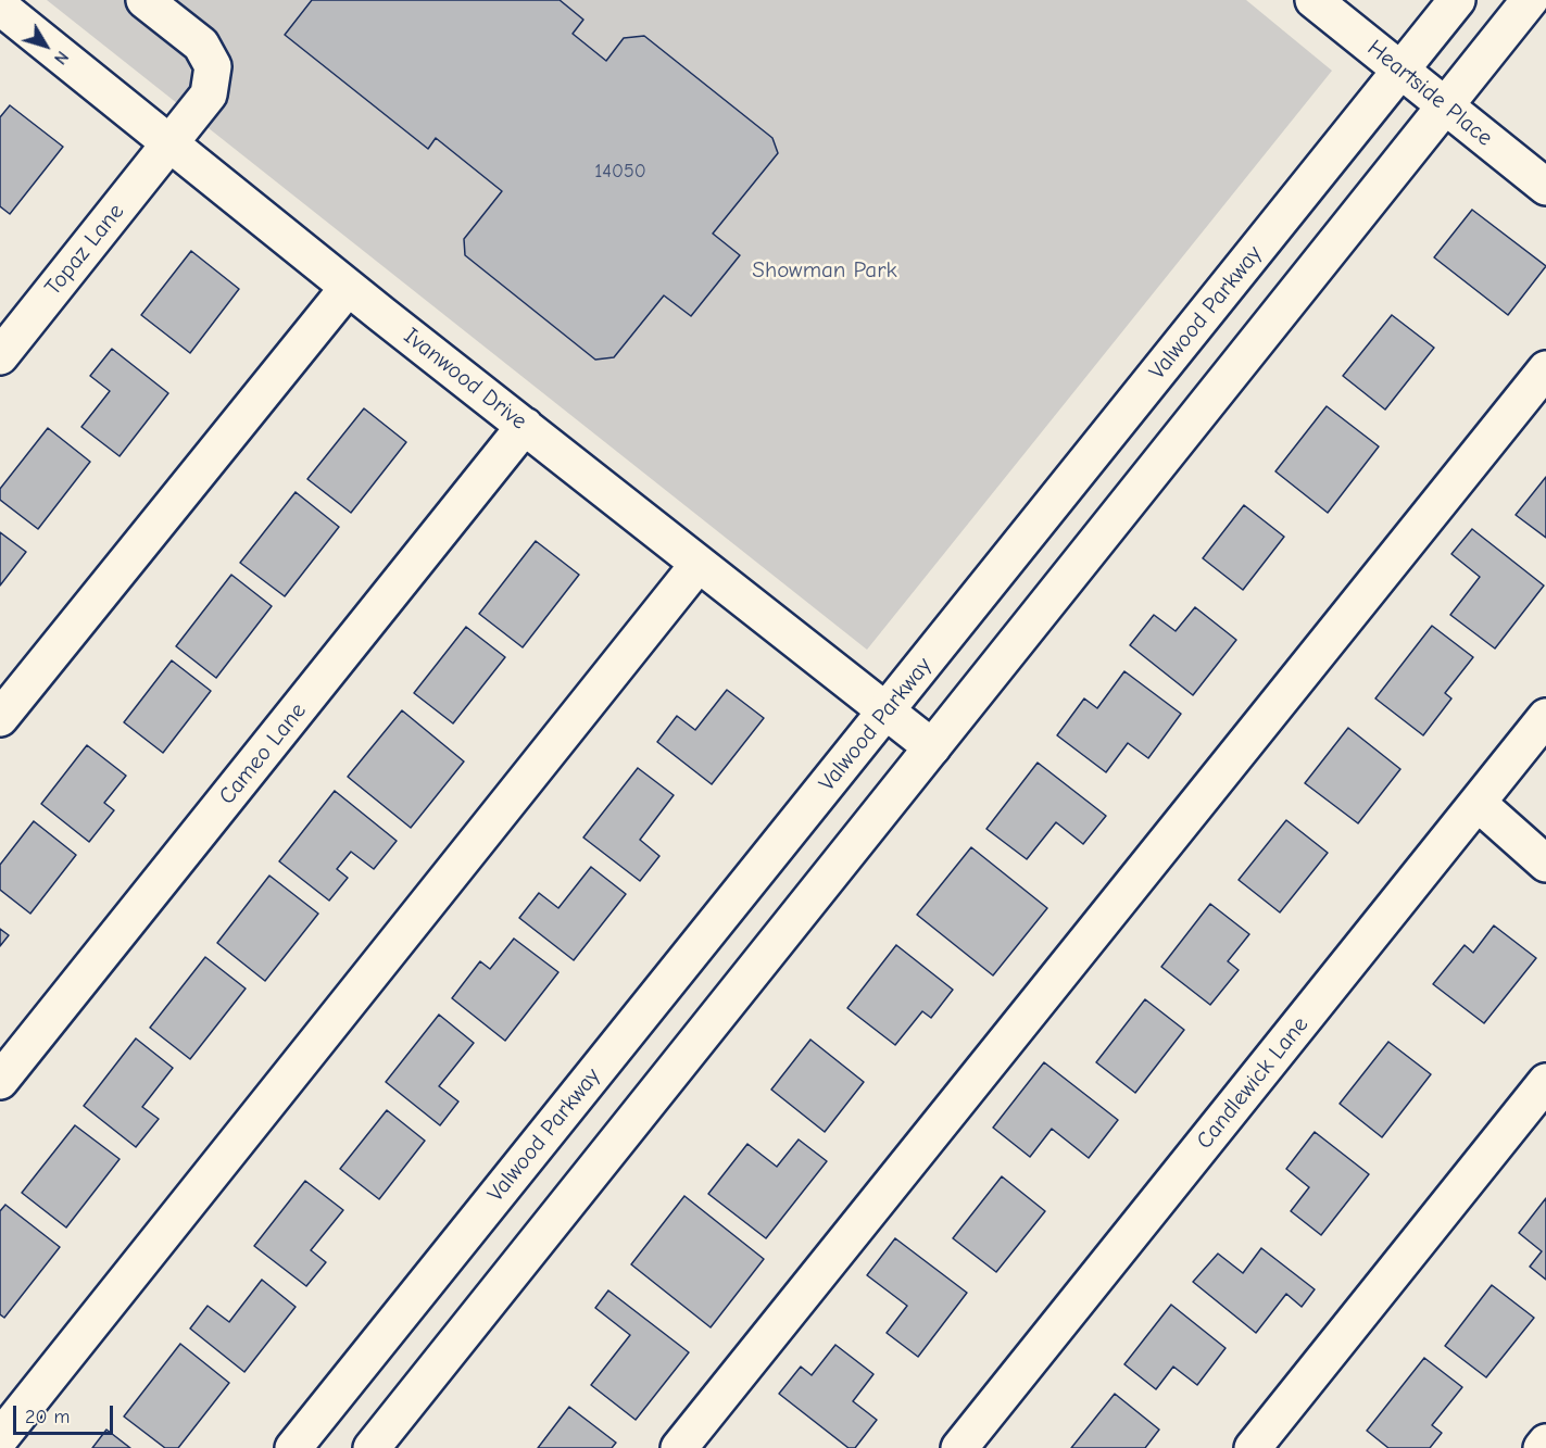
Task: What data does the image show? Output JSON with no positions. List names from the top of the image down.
{
  "streets": {
    "main road": [
      "Heartside Place",
      "Topaz Lane",
      "Valwood Parkway",
      "Ivanwood Drive",
      "Cameo Lane",
      "Candlewick Lane"
    ]
  },
  "crossings": [
    ["Heartside Place", "Valwood Parkway"],
    ["Topaz Lane", "Ivanwood Drive"],
    ["Valwood Parkway", "Ivanwood Drive"],
    ["Ivanwood Drive", "Cameo Lane"]
  ],
  "parks": ["Showman Park"],
  "house_numbers": ["14050"],
  "scale_bar": "20 m",
  "north": "bottom right"
}
